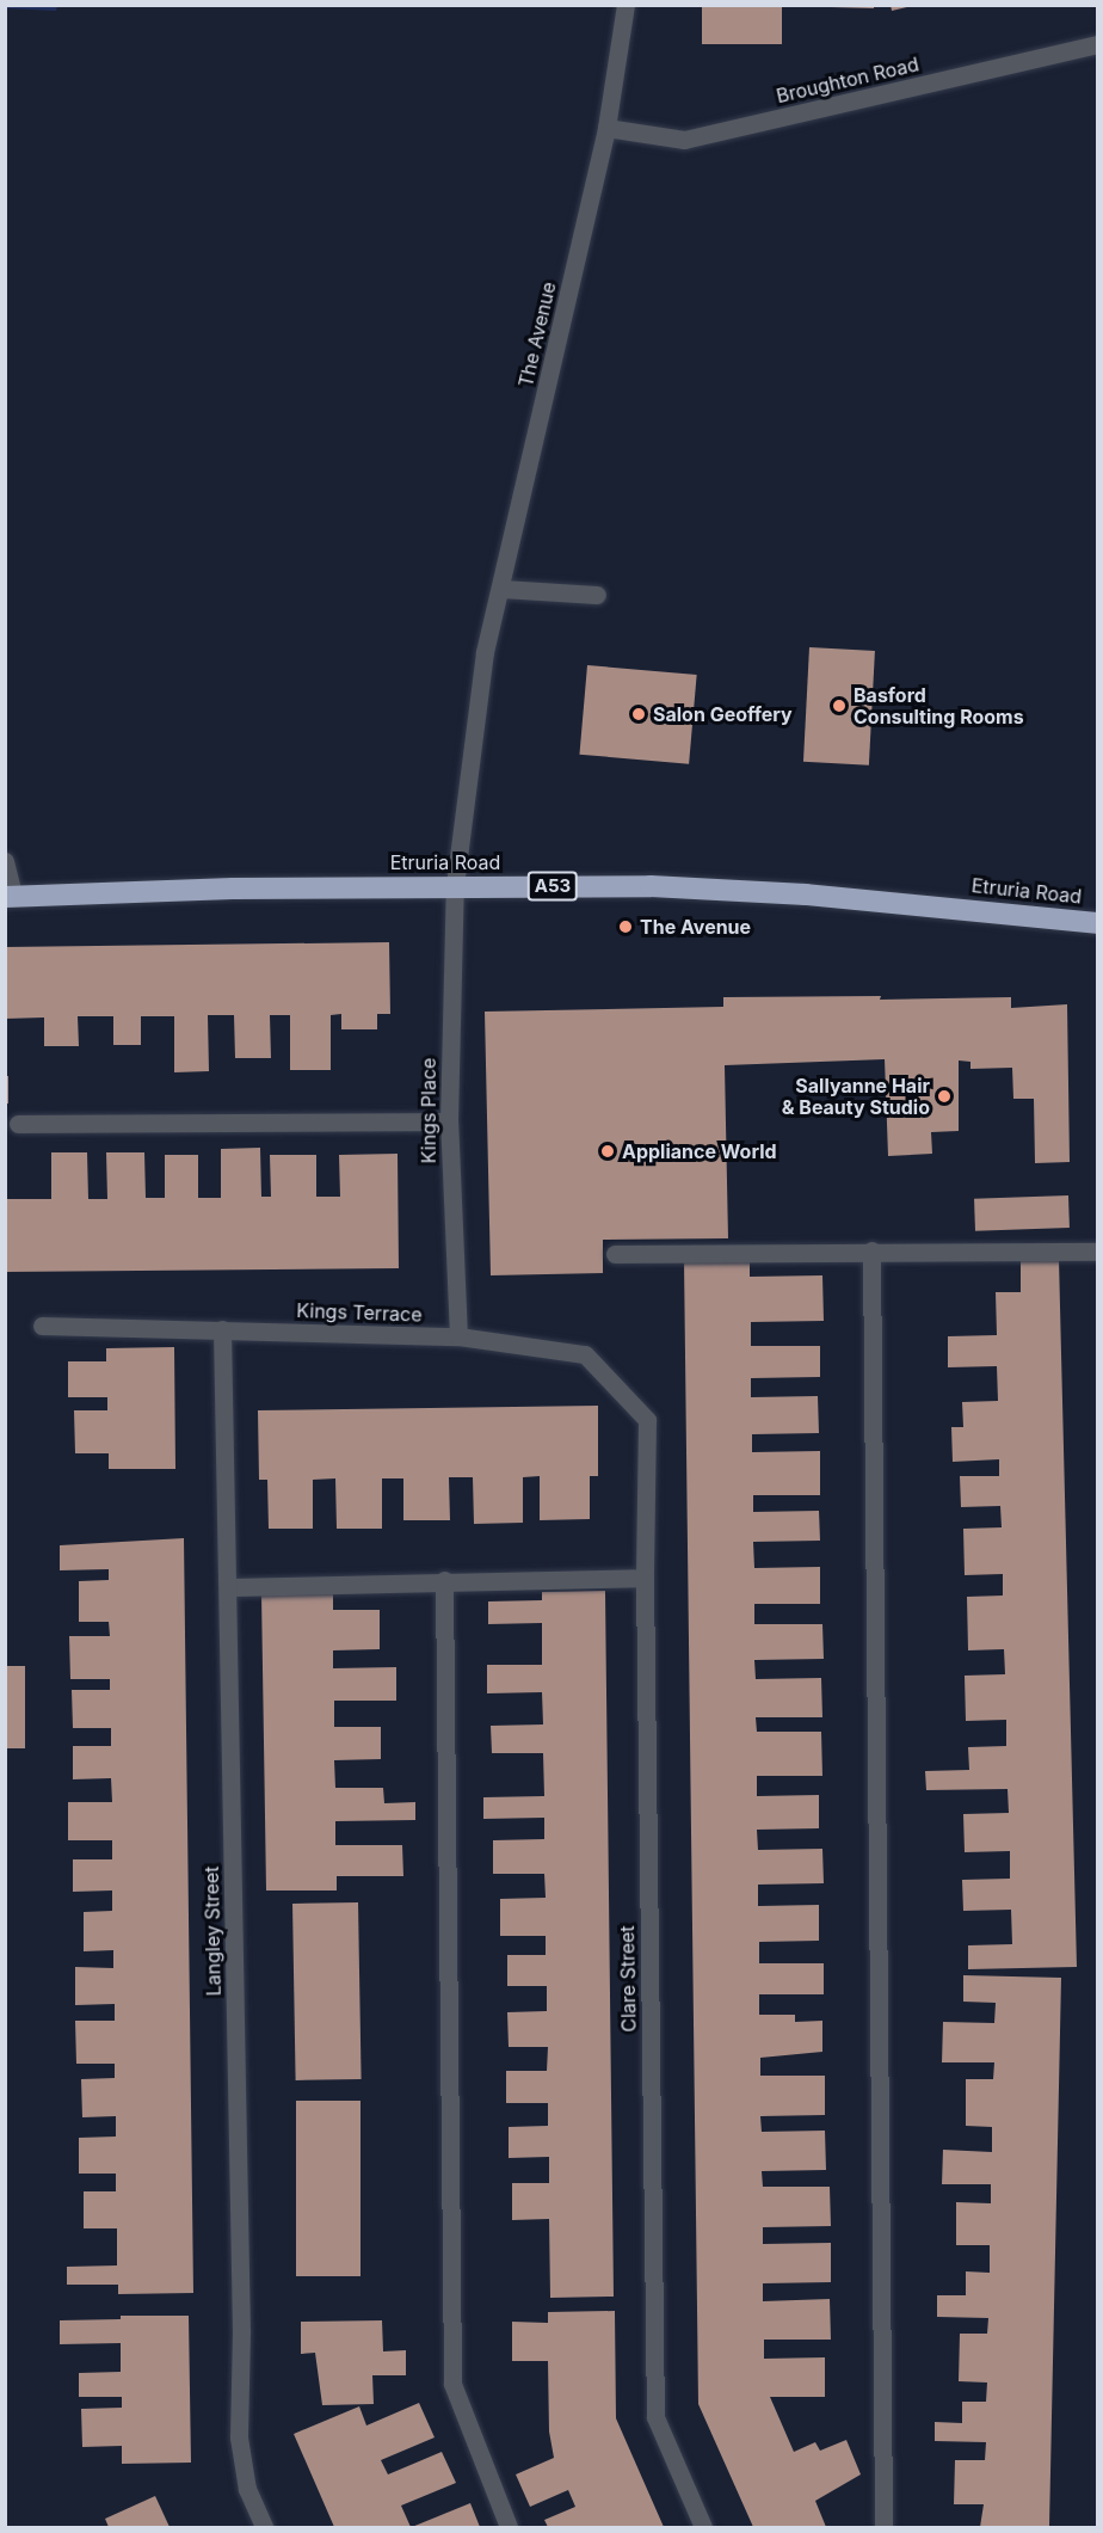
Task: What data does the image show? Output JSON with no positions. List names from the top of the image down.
{
  "streets": {
    "highway": ["Etruria Road", "A53"],
    "street": [
      "Broughton Road",
      "The Avenue",
      "Kings Place",
      "Kings Terrace",
      "Langley Street",
      "Clare Street"
    ]
  },
  "crossings": [
    ["Broughton Road", "The Avenue"],
    ["The Avenue", "Etruria Road"],
    ["The Avenue", "Kings Place"],
    ["Etruria Road", "Kings Place"],
    ["Kings Place", "Kings Terrace"],
    ["Kings Terrace", "Langley Street"],
    ["Kings Terrace", "Clare Street"]
  ],
  "places": [
    "Basford Consulting Rooms",
    "Salon Geoffery",
    "The Avenue",
    "Sallyanne Hair & Beauty Studio",
    "Appliance World"
  ]
}
